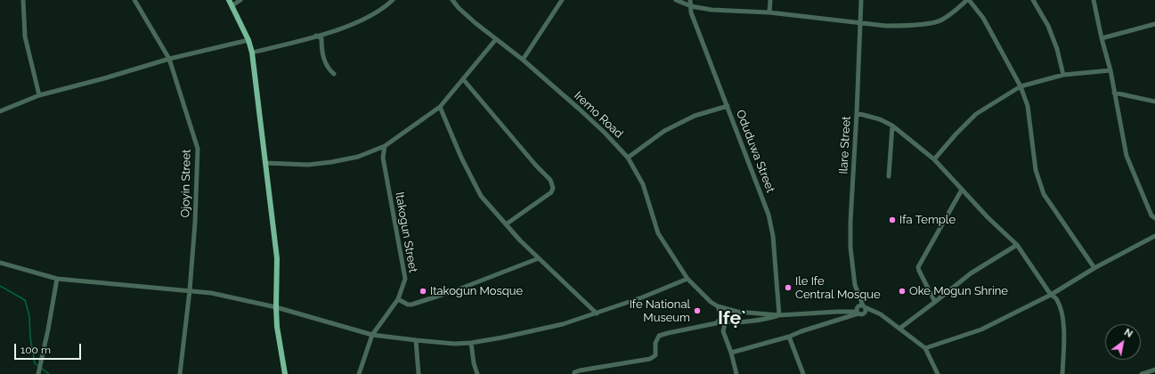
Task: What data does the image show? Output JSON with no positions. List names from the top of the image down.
{
  "streets": {
    "street": [
      "Iremo Road",
      "Ilare Street",
      "Oduduwa Street",
      "Ojoyin Street",
      "Itakogun Street"
    ]
  },
  "districts": ["Ifẹ̀"],
  "places": [
    "Ifa Temple",
    "Ile Ife Central Mosque",
    "Itakogun Mosque",
    "Oke Mogun Shrine",
    "Ife National Museum"
  ],
  "scale_bar": "100 m",
  "north": "top right"
}
